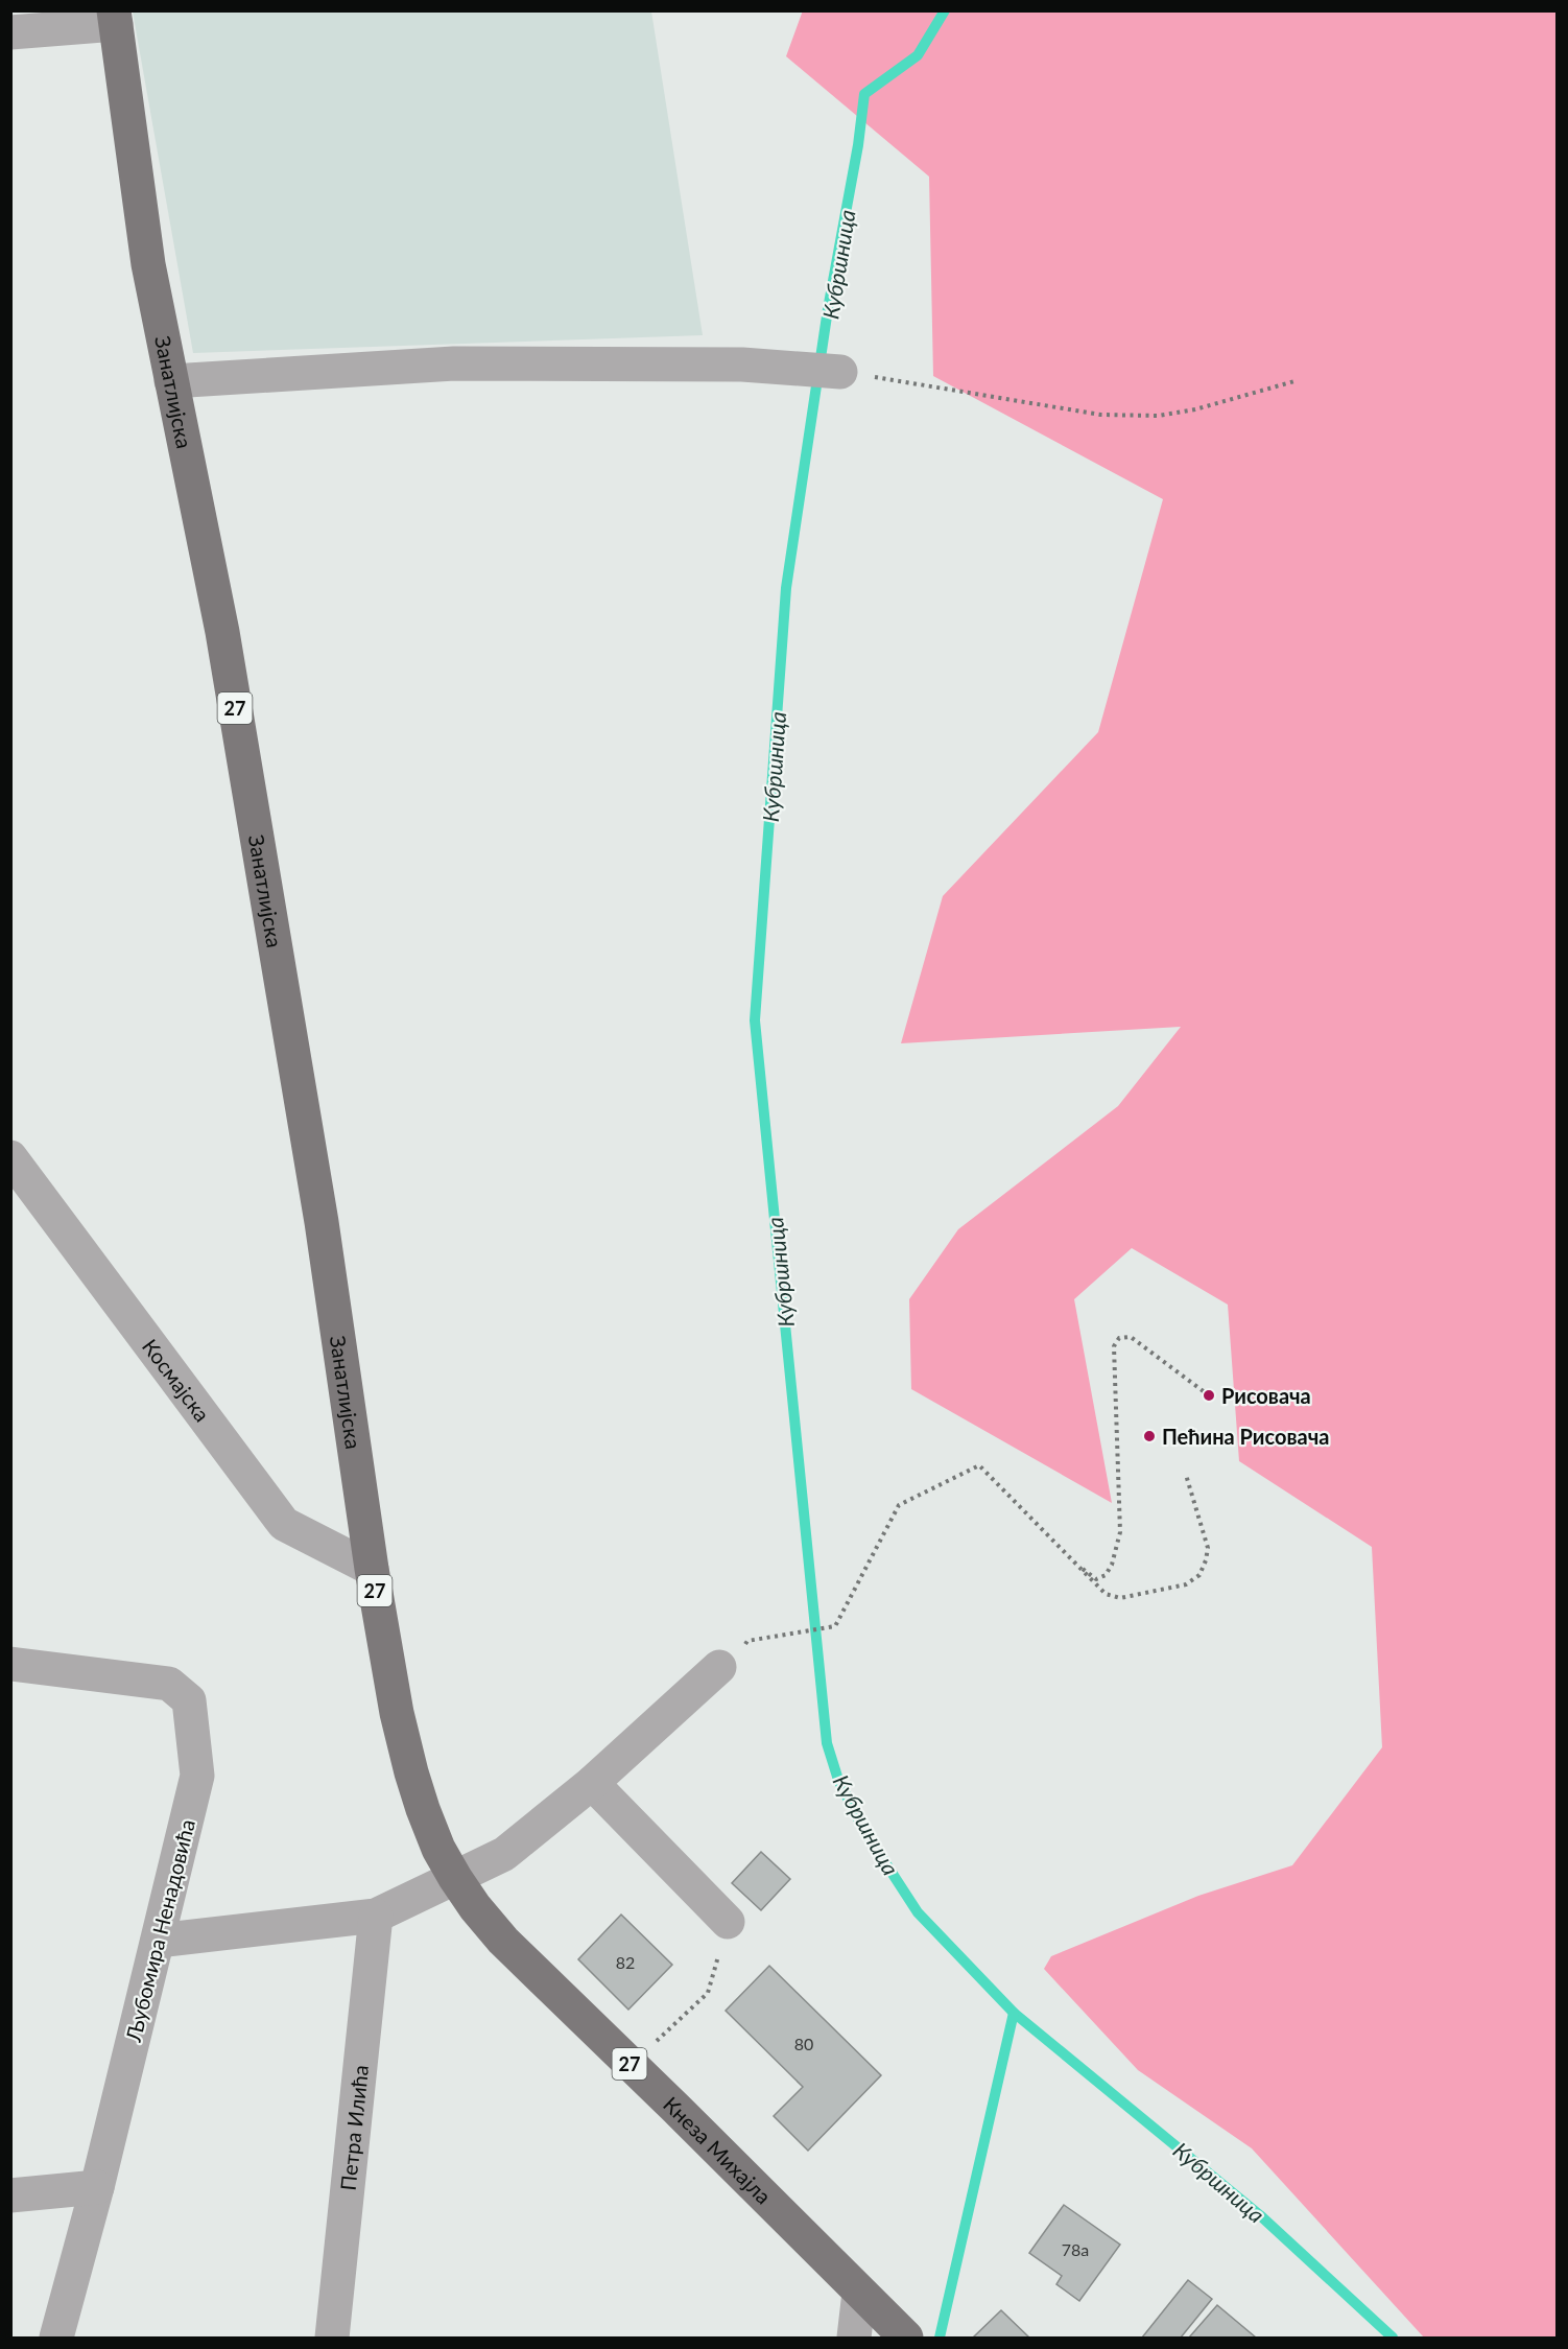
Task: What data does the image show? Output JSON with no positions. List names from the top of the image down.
{
  "streets": {
    "main road": ["Занатлијска", "27", "Кнеза Михајла"],
    "street": ["Космајска", "Љубомира Ненадовића", "Петра Илића"]
  },
  "crossings": [
    ["Занатлијска", "Космајска"],
    ["Занатлијска", "Кнеза Михајла"]
  ],
  "water": ["Кубршница"],
  "places": ["Рисовача", "Пећина Рисовача"],
  "house_numbers": ["82", "80", "78a"]
}
